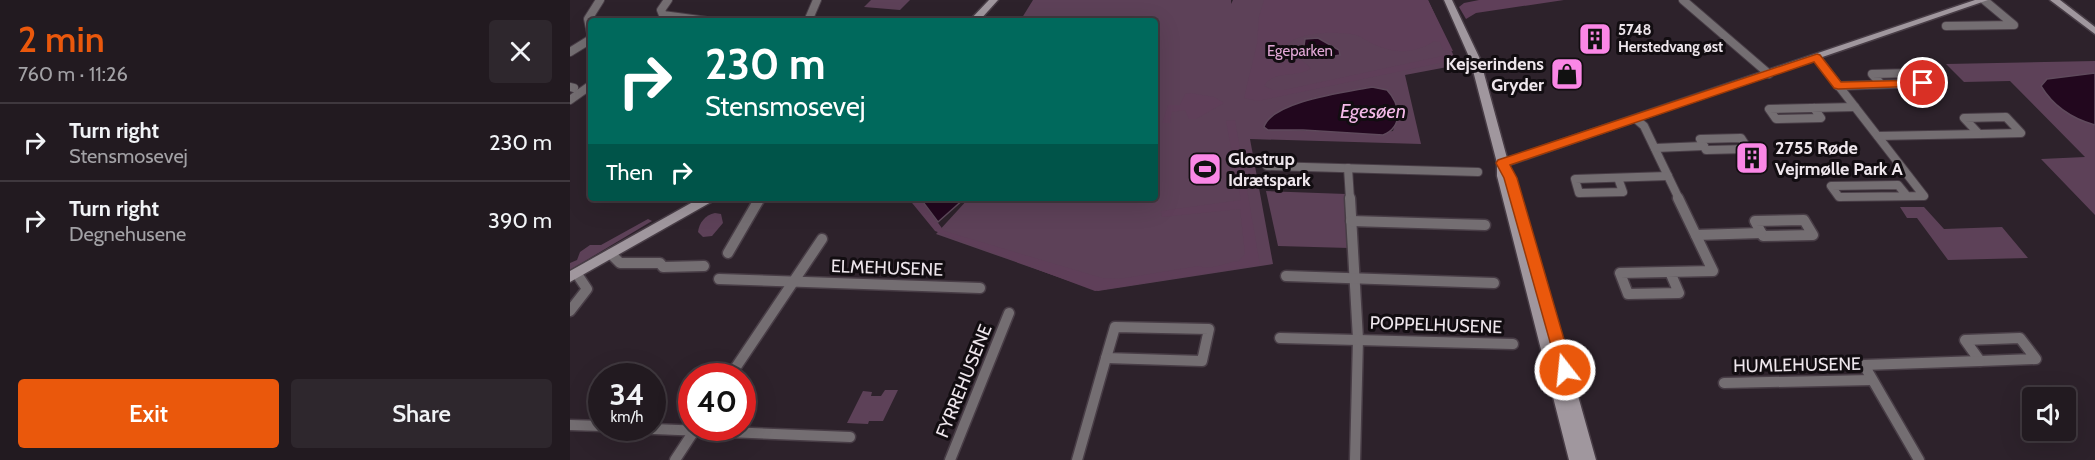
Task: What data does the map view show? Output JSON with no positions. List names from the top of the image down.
{
  "streets": {
    "street": [
      "ELMEHUSENE",
      "POPPELHUSENE",
      "HUMLEHUSENE",
      "FYRREHUSENE"
    ]
  },
  "water": ["Egesøen"],
  "parks": ["Egeparken"],
  "places": {
    "building": ["5748 Herstedvang øst", "2755 Røde Vejrmølle Park A"],
    "shop": ["Kejserindens Gryder"],
    "sports": ["Glostrup Idrætspark"]
  },
  "page": {
    "heading": ["2 min", "760 m · 11:26"],
    "turn": ["230 m", "Stensmosevej"],
    "list": [
      {
        "name": "Turn right",
        "note": "Stensmosevej",
        "value": "230 m"
      },
      {
        "name": "Turn right",
        "note": "Degnehusene",
        "value": "390 m"
      }
    ],
    "then": "Then",
    "speed": "34 km/h",
    "limit": "40",
    "buttons": ["Exit", "Share"]
  }
}
